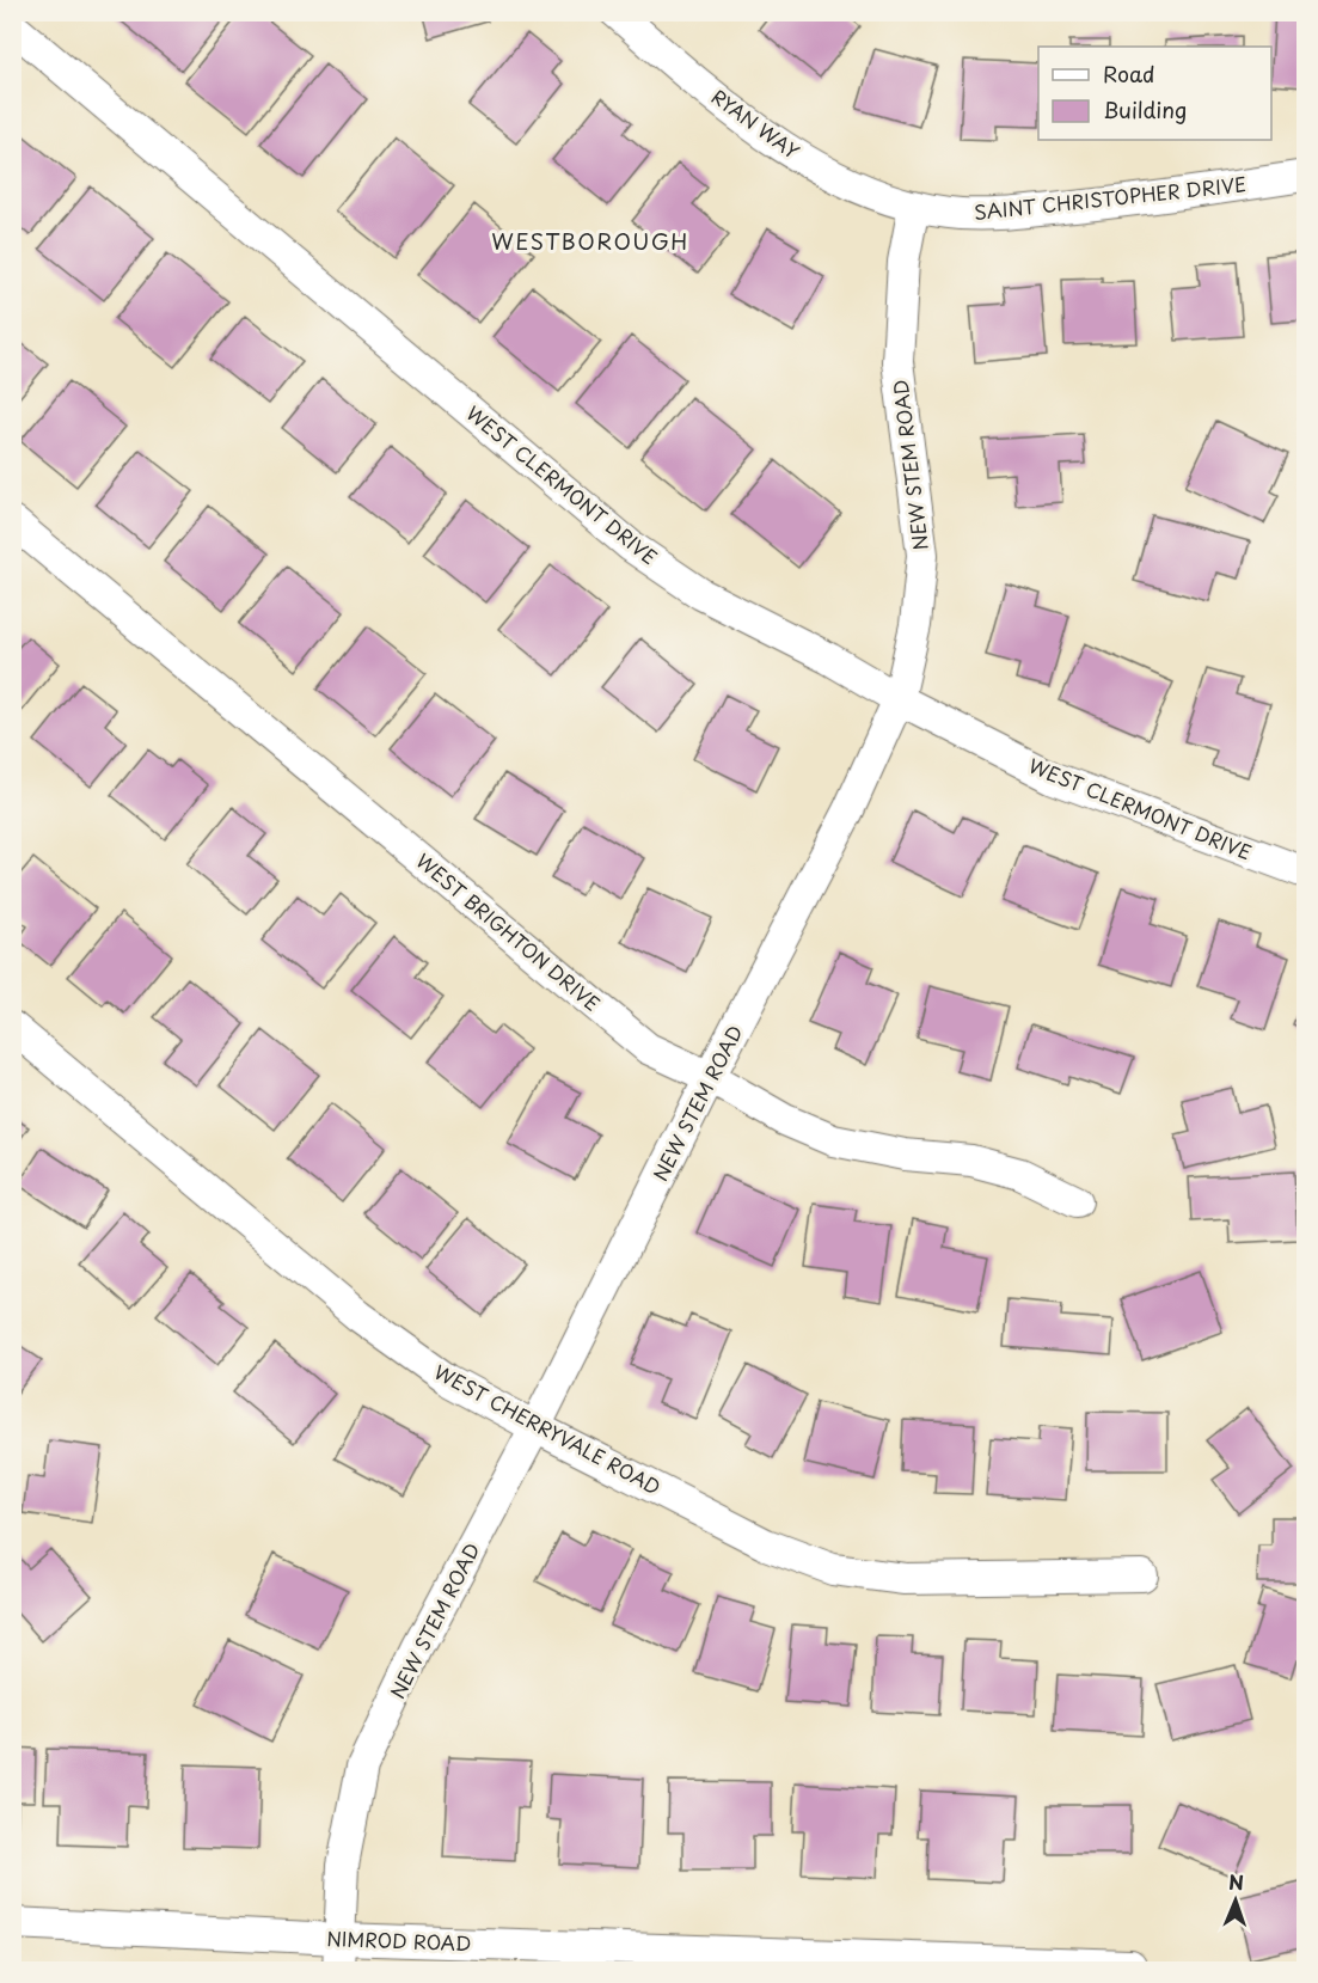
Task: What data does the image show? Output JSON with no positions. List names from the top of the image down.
{
  "streets": {
    "street": [
      "RYAN WAY",
      "SAINT CHRISTOPHER DRIVE",
      "NEW STEM ROAD",
      "WEST CLERMONT DRIVE",
      "WEST BRIGHTON DRIVE",
      "WEST CHERRYVALE ROAD",
      "NIMROD ROAD"
    ]
  },
  "crossings": [
    ["RYAN WAY", "SAINT CHRISTOPHER DRIVE"],
    ["RYAN WAY", "NEW STEM ROAD"],
    ["SAINT CHRISTOPHER DRIVE", "NEW STEM ROAD"],
    ["NEW STEM ROAD", "WEST CLERMONT DRIVE"],
    ["NEW STEM ROAD", "WEST BRIGHTON DRIVE"],
    ["NEW STEM ROAD", "WEST CHERRYVALE ROAD"],
    ["NEW STEM ROAD", "NIMROD ROAD"]
  ],
  "districts": ["WESTBOROUGH"],
  "legend": ["Road", "Building"],
  "north": "top"
}
